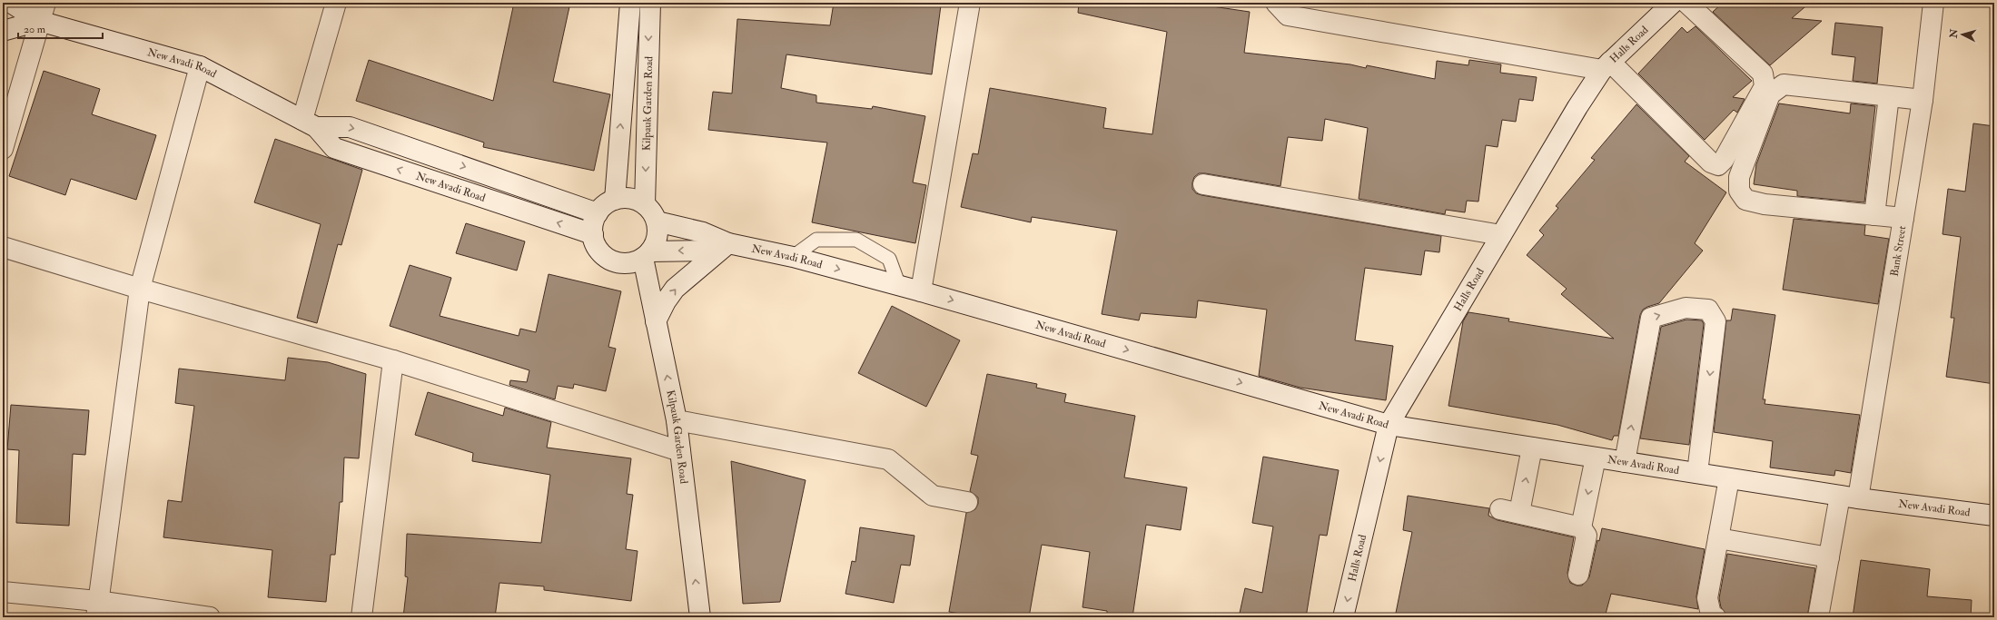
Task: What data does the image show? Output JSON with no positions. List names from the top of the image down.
{
  "streets": {
    "street": [
      "Halls Road",
      "New Avadi Road",
      "Kilpauk Garden Road",
      "Bank Street"
    ]
  },
  "crossings": [
    ["Halls Road", "New Avadi Road"],
    ["New Avadi Road", "Kilpauk Garden Road"],
    ["New Avadi Road", "Bank Street"]
  ],
  "scale_bar": "20 m",
  "north": "left"
}
